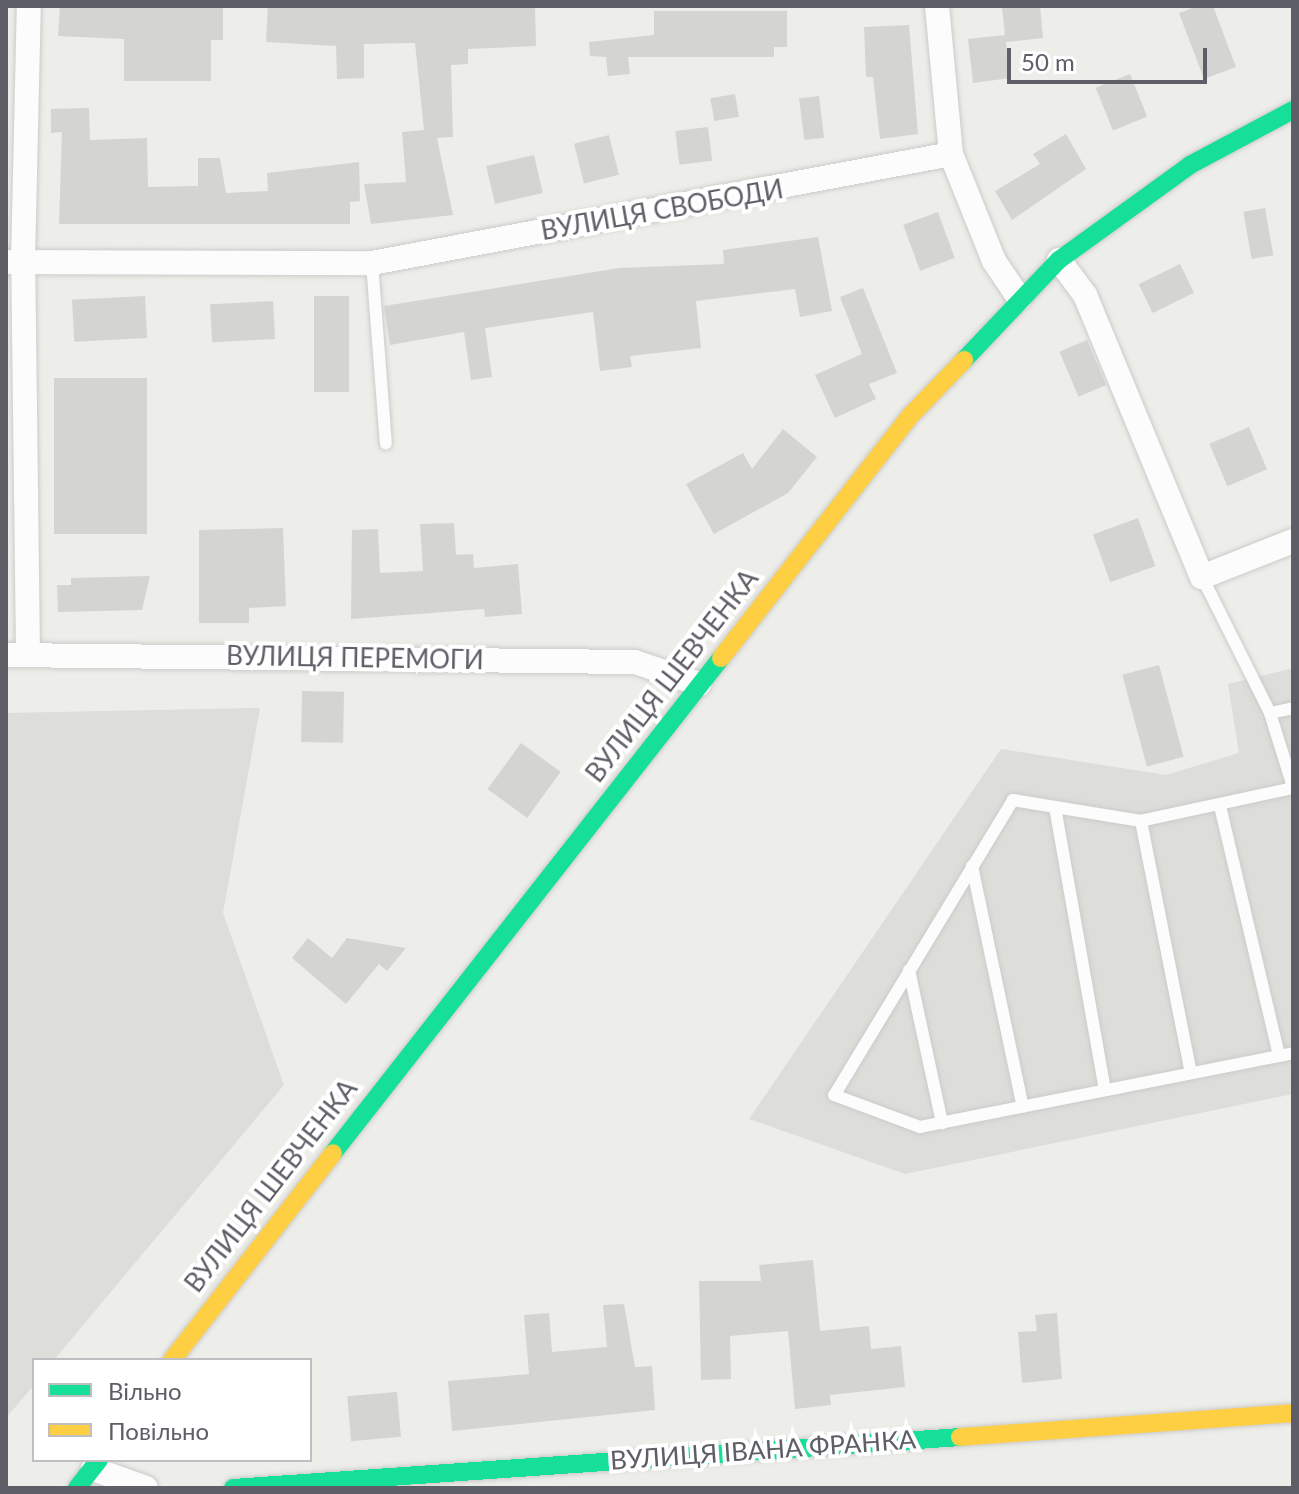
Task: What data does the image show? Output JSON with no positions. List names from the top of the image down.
{
  "streets": {
    "main road": ["ВУЛИЦЯ ШЕВЧЕНКА", "ВУЛИЦЯ ІВАНА ФРАНКА"],
    "street": ["ВУЛИЦЯ СВОБОДИ", "ВУЛИЦЯ ПЕРЕМОГИ"]
  },
  "crossings": [
    ["ВУЛИЦЯ ПЕРЕМОГИ", "ВУЛИЦЯ ШЕВЧЕНКА"]
  ],
  "legend": ["Вільно", "Повільно"],
  "scale_bar": "50 m"
}
